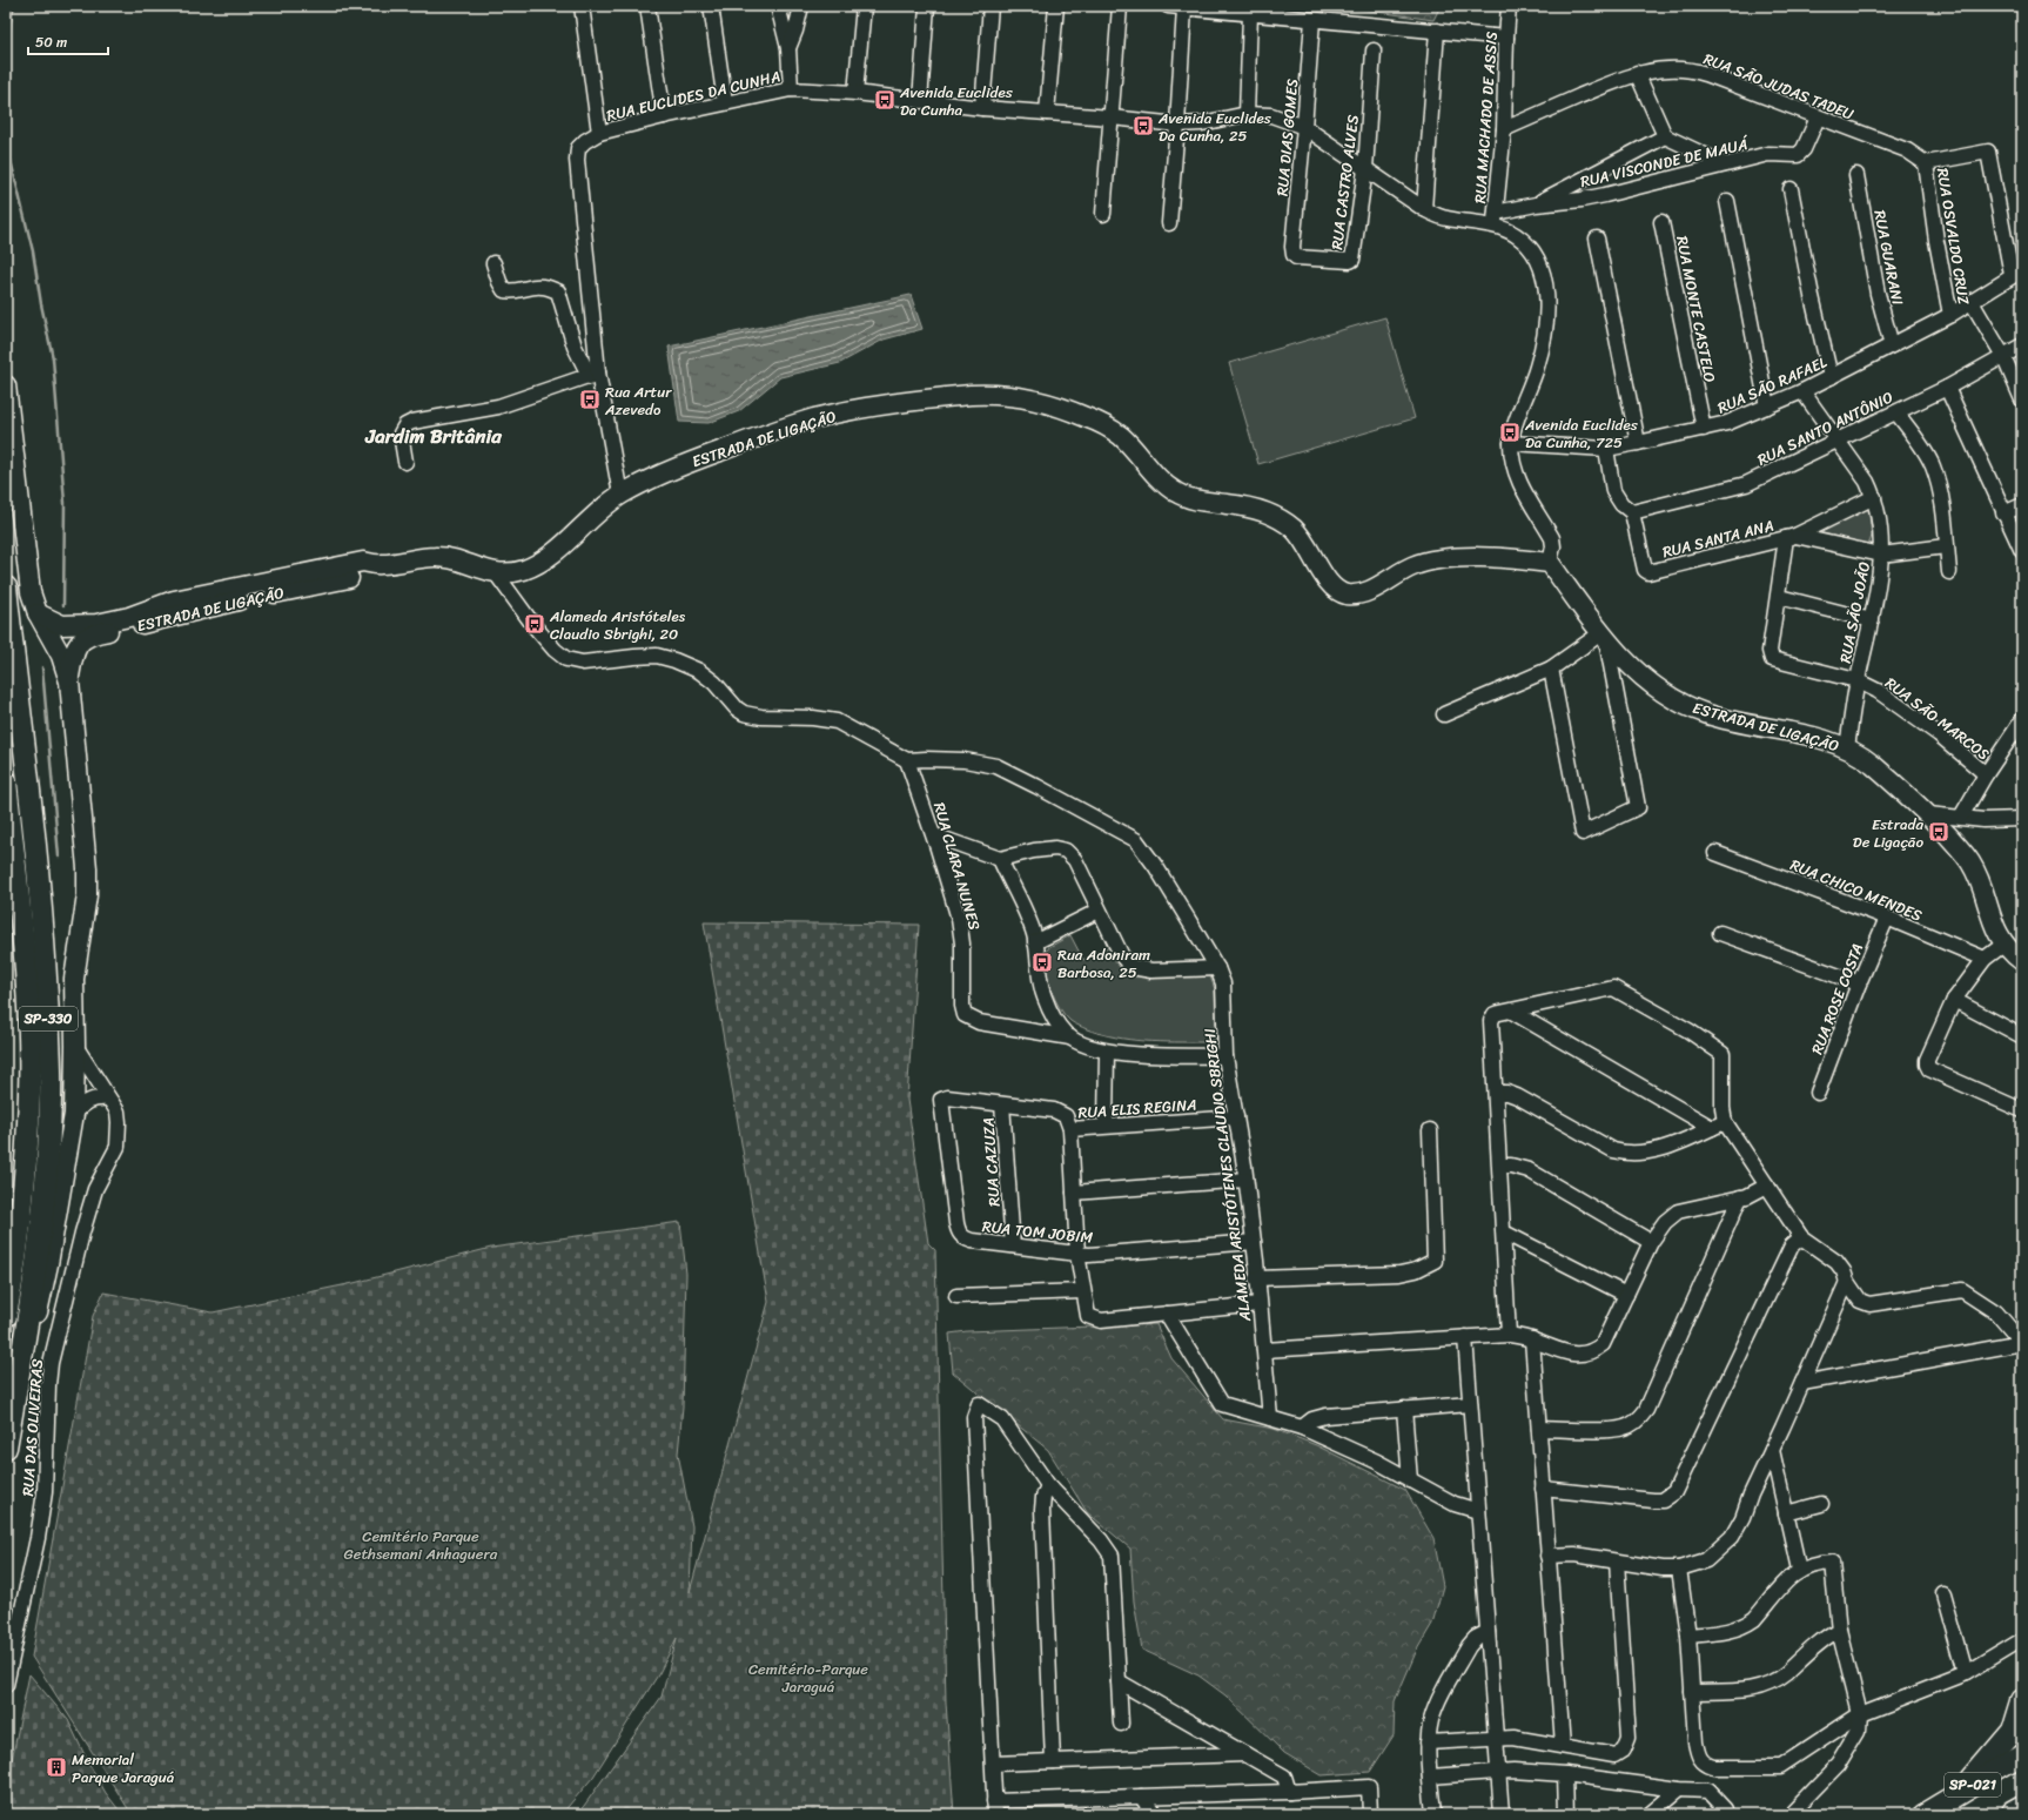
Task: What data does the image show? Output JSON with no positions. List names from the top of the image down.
{
  "streets": {
    "highway": ["SP-330", "SP-021"],
    "main road": ["ESTRADA DE LIGAÇÃO"],
    "street": [
      "RUA SÃO JUDAS TADEU",
      "RUA EUCLIDES DA CUNHA",
      "RUA MACHADO DE ASSIS",
      "RUA DIAS GOMES",
      "RUA VISCONDE DE MAUÁ",
      "RUA CASTRO ALVES",
      "RUA OSVALDO CRUZ",
      "RUA GUARANI",
      "RUA MONTE CASTELO",
      "RUA SÃO RAFAEL",
      "RUA SANTO ANTÔNIO",
      "RUA SANTA ANA",
      "RUA SÃO JOÃO",
      "RUA SÃO MARCOS",
      "RUA CLARA NUNES",
      "RUA CHICO MENDES",
      "RUA ROSE COSTA",
      "RUA ELIS REGINA",
      "RUA CAZUZA",
      "ALAMEDA ARISTÓTENES CLAUDIO SBRIGHI",
      "RUA TOM JOBIM",
      "RUA DAS OLIVEIRAS"
    ]
  },
  "crossings": [
    ["RUA SÃO JUDAS TADEU", "RUA MACHADO DE ASSIS"],
    ["RUA SÃO JUDAS TADEU", "RUA VISCONDE DE MAUÁ"],
    ["RUA SÃO JUDAS TADEU", "RUA OSVALDO CRUZ"],
    ["RUA EUCLIDES DA CUNHA", "RUA MACHADO DE ASSIS"],
    ["RUA EUCLIDES DA CUNHA", "RUA DIAS GOMES"],
    ["RUA EUCLIDES DA CUNHA", "RUA VISCONDE DE MAUÁ"],
    ["RUA EUCLIDES DA CUNHA", "RUA CASTRO ALVES"],
    ["RUA EUCLIDES DA CUNHA", "RUA SÃO RAFAEL"],
    ["RUA EUCLIDES DA CUNHA", "ESTRADA DE LIGAÇÃO"],
    ["RUA MACHADO DE ASSIS", "RUA VISCONDE DE MAUÁ"],
    ["RUA DIAS GOMES", "RUA CASTRO ALVES"],
    ["RUA OSVALDO CRUZ", "RUA SÃO RAFAEL"],
    ["RUA GUARANI", "RUA SÃO RAFAEL"],
    ["RUA MONTE CASTELO", "RUA SÃO RAFAEL"],
    ["RUA SÃO RAFAEL", "RUA SÃO JOÃO"],
    ["RUA SANTO ANTÔNIO", "RUA SANTA ANA"],
    ["RUA SANTO ANTÔNIO", "RUA SÃO JOÃO"],
    ["ESTRADA DE LIGAÇÃO", "RUA SÃO JOÃO"],
    ["RUA SANTA ANA", "RUA SÃO JOÃO"],
    ["RUA SANTA ANA", "RUA SÃO MARCOS"],
    ["RUA SÃO JOÃO", "RUA SÃO MARCOS"],
    ["RUA CLARA NUNES", "ALAMEDA ARISTÓTENES CLAUDIO SBRIGHI"],
    ["RUA CHICO MENDES", "RUA ROSE COSTA"],
    ["RUA ELIS REGINA", "ALAMEDA ARISTÓTENES CLAUDIO SBRIGHI"],
    ["RUA CAZUZA", "RUA TOM JOBIM"],
    ["ALAMEDA ARISTÓTENES CLAUDIO SBRIGHI", "RUA TOM JOBIM"]
  ],
  "districts": ["Jardim Britânia"],
  "parks": ["Cemitério Parque Gethsemani Anhaguera", "Cemitério-Parque Jaraguá"],
  "places": {
    "bus stop": [
      "Avenida Euclides Da Cunha",
      "Avenida Euclides Da Cunha, 25",
      "Rua Artur Azevedo",
      "Avenida Euclides Da Cunha, 725",
      "Alameda Aristóteles Claudio Sbrighi, 20",
      "Estrada De Ligação",
      "Rua Adoniram Barbosa, 25"
    ],
    "building": ["Memorial Parque Jaraguá"]
  },
  "scale_bar": "50 m"
}
